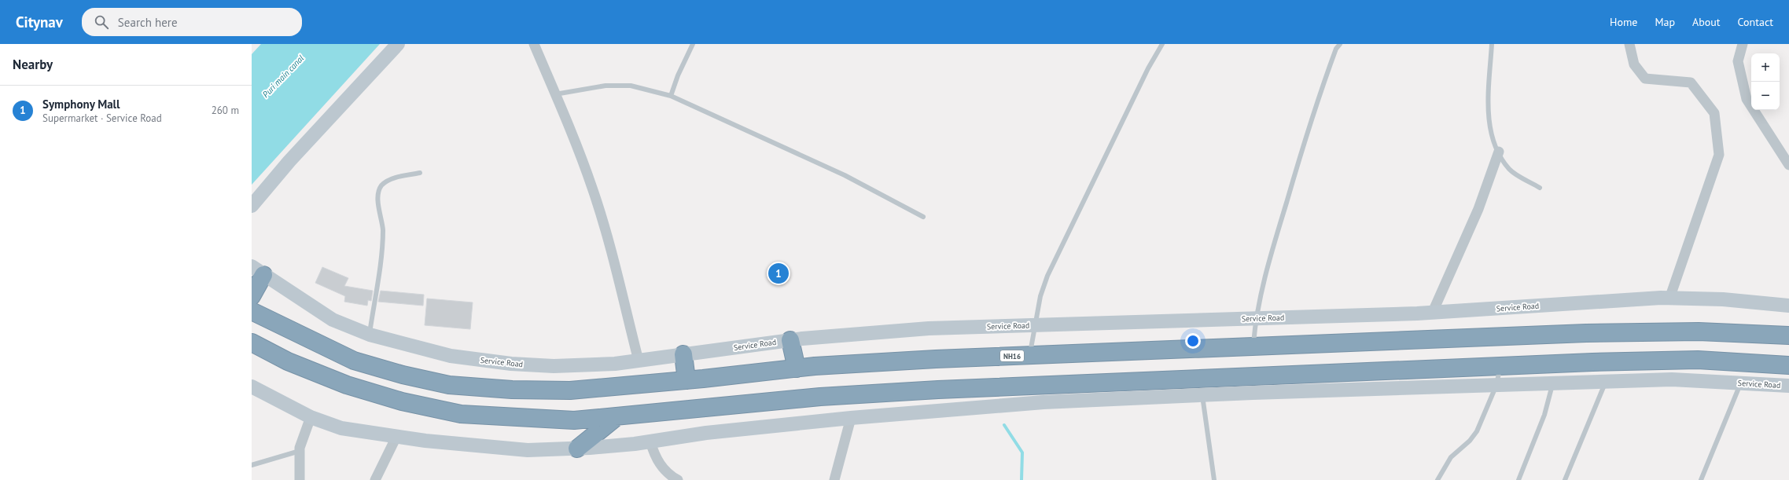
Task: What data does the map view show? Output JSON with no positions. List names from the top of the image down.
{
  "streets": {
    "highway": ["NH16"],
    "street": ["Service Road"]
  },
  "water": ["Puri main canal"],
  "page": {
    "header": "Citynav",
    "search": "Search here",
    "nav": [
      "Home",
      "Map",
      "About",
      "Contact"
    ],
    "heading": "Nearby",
    "map_buttons": ["+", "−"],
    "list": [
      {
        "mark": "1",
        "name": "Symphony Mall",
        "note": "Supermarket · Service Road",
        "value": "260 m"
      }
    ],
    "pins": "1"
  }
}
